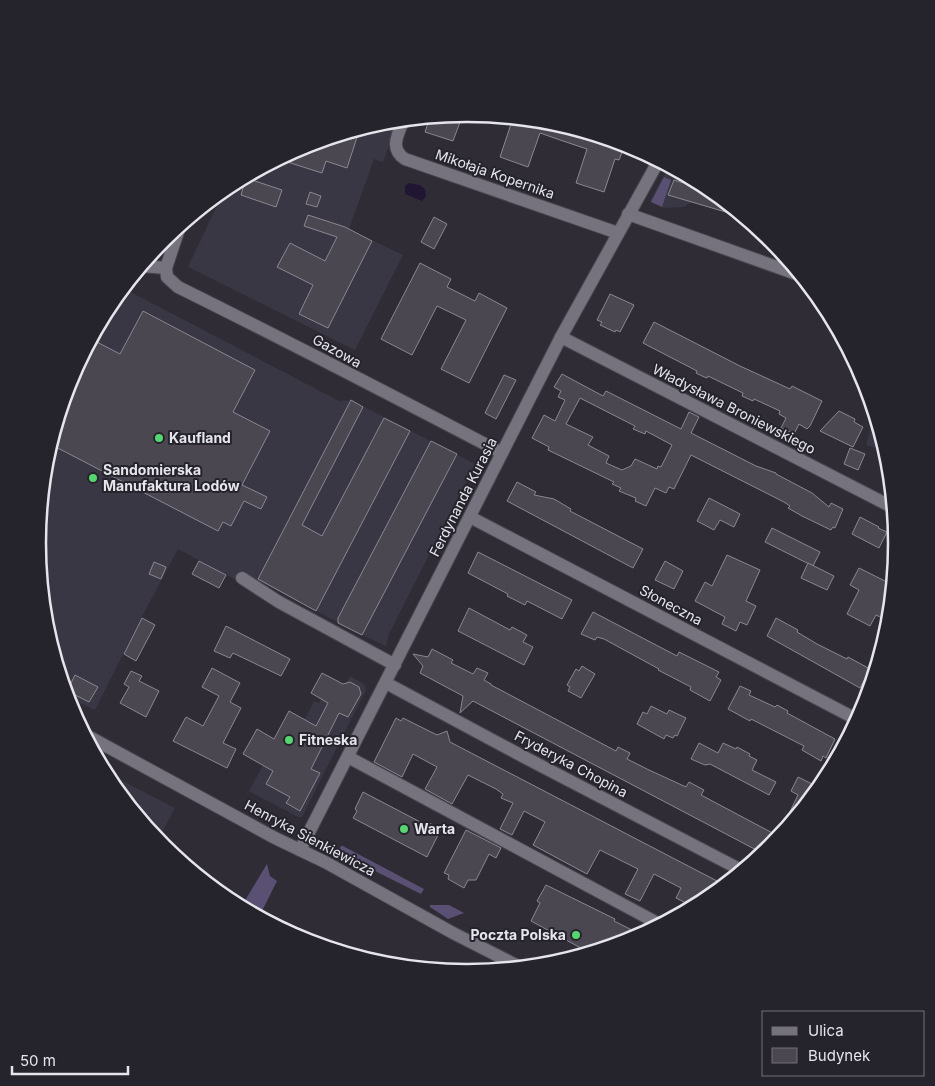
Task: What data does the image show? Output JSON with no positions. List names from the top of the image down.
{
  "streets": {
    "street": [
      "Mikołaja Kopernika",
      "Gazowa",
      "Władysława Broniewskiego",
      "Ferdynanda Kurasia",
      "Słoneczna",
      "Fryderyka Chopina",
      "Henryka Sienkiewicza"
    ]
  },
  "crossings": [
    ["Mikołaja Kopernika", "Ferdynanda Kurasia"],
    ["Gazowa", "Ferdynanda Kurasia"],
    ["Władysława Broniewskiego", "Ferdynanda Kurasia"],
    ["Ferdynanda Kurasia", "Słoneczna"],
    ["Ferdynanda Kurasia", "Fryderyka Chopina"],
    ["Ferdynanda Kurasia", "Henryka Sienkiewicza"]
  ],
  "places": [
    "Kaufland",
    "Sandomierska Manufaktura Lodów",
    "Fitneska",
    "Warta",
    "Poczta Polska"
  ],
  "legend": ["Ulica", "Budynek"],
  "scale_bar": "50 m"
}
